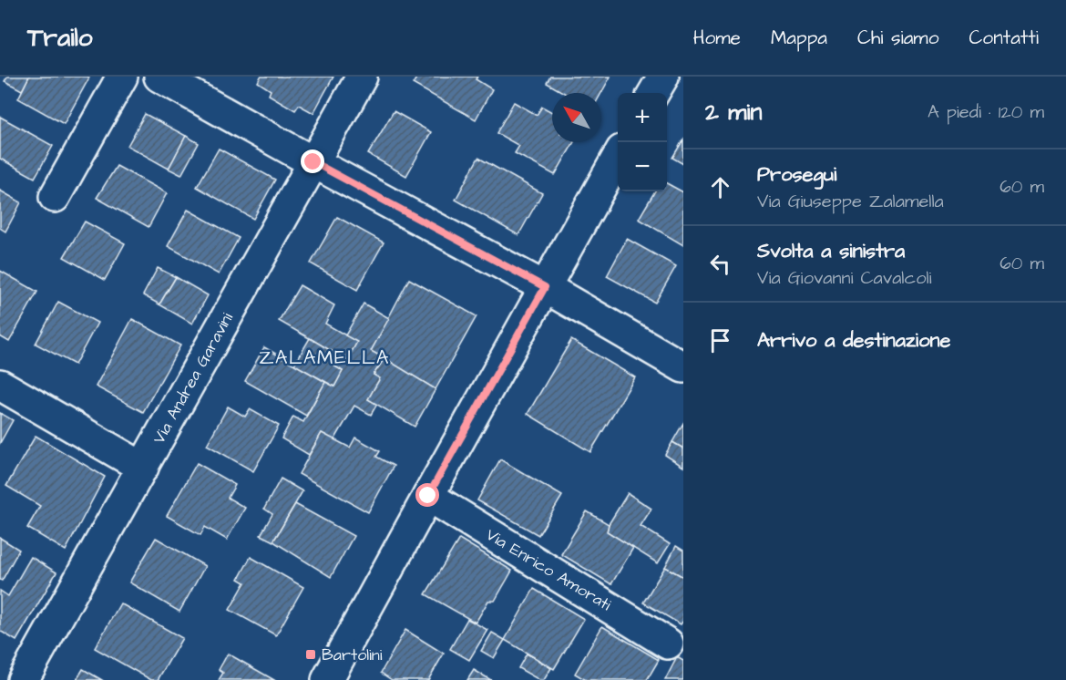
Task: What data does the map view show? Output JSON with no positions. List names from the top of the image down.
{
  "streets": {
    "street": ["Via Andrea Garavini", "Via Enrico Amorati"]
  },
  "districts": ["ZALAMELLA"],
  "places": {
    "transit": ["Bartolini"]
  },
  "north": "top left",
  "page": {
    "header": "Trailo",
    "nav": [
      "Home",
      "Mappa",
      "Chi siamo",
      "Contatti"
    ],
    "heading": ["2 min", "A piedi · 120 m"],
    "map_buttons": ["+", "−"],
    "list": [
      ["Prosegui", "Via Giuseppe Zalamella", "60 m"],
      ["Svolta a sinistra", "Via Giovanni Cavalcoli", "60 m"],
      "Arrivo a destinazione"
    ]
  }
}
